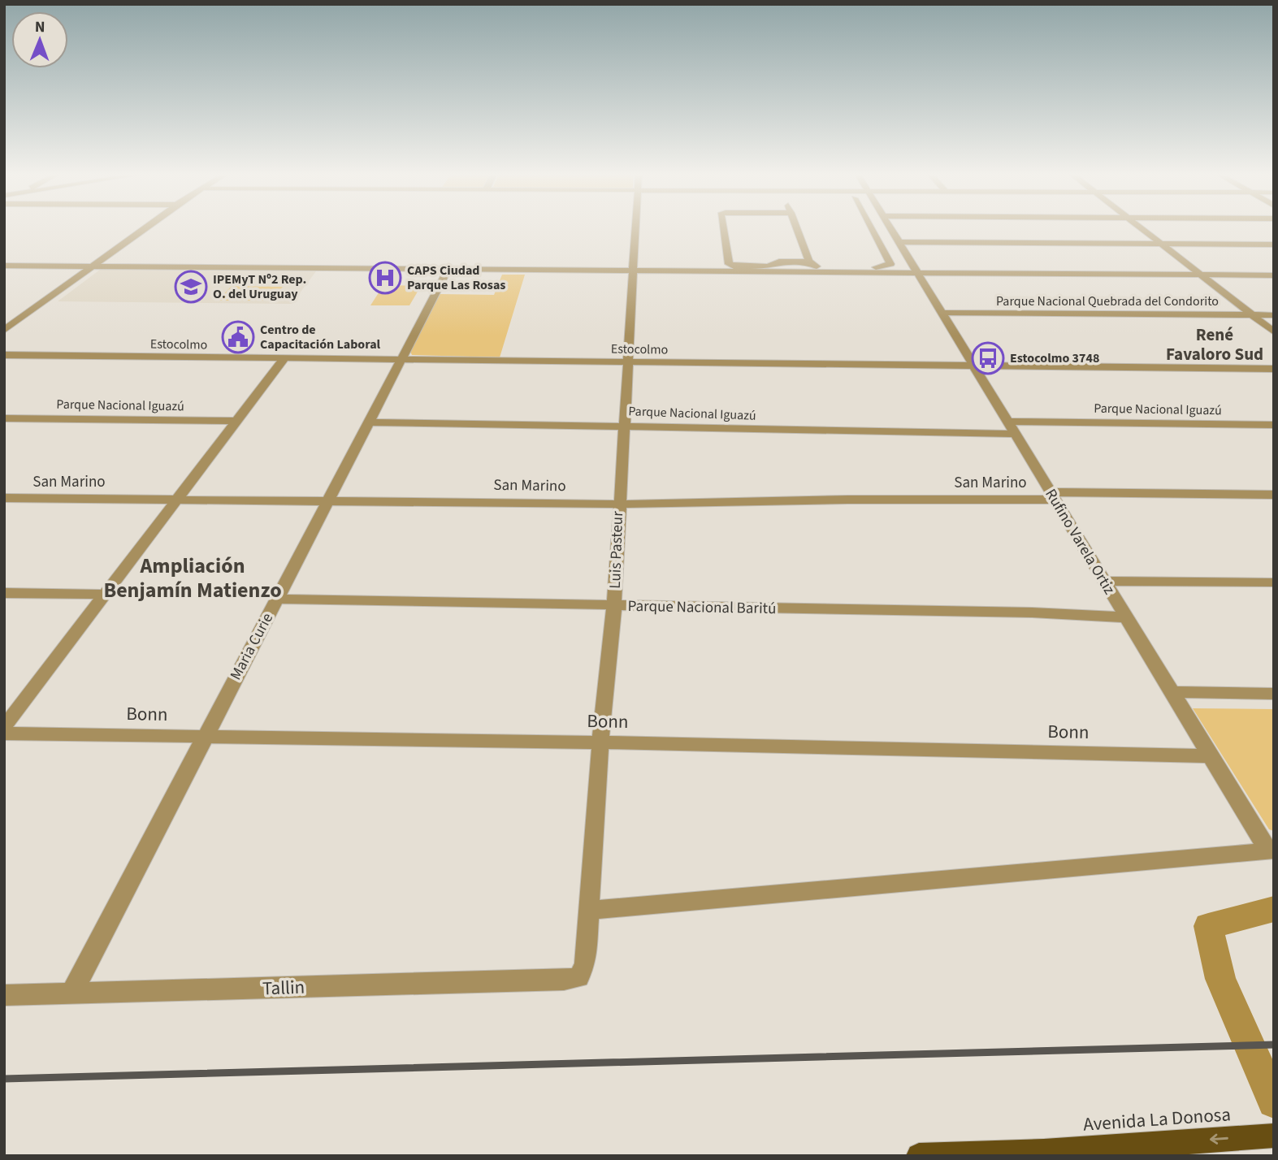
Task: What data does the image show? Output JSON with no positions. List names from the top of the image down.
{
  "streets": {
    "main road": ["Avenida La Donosa"],
    "street": [
      "Parque Nacional Quebrada del Condorito",
      "Estocolmo",
      "Parque Nacional Iguazú",
      "San Marino",
      "Rufino Varela Ortiz",
      "Luis Pasteur",
      "Parque Nacional Baritú",
      "Maria Curie",
      "Bonn",
      "Tallin"
    ]
  },
  "crossings": [
    ["Parque Nacional Quebrada del Condorito", "Rufino Varela Ortiz"],
    ["Estocolmo", "Rufino Varela Ortiz"],
    ["Estocolmo", "Luis Pasteur"],
    ["Estocolmo", "Maria Curie"],
    ["Parque Nacional Iguazú", "Rufino Varela Ortiz"],
    ["Parque Nacional Iguazú", "Luis Pasteur"],
    ["Parque Nacional Iguazú", "Maria Curie"],
    ["San Marino", "Rufino Varela Ortiz"],
    ["San Marino", "Luis Pasteur"],
    ["San Marino", "Maria Curie"],
    ["Rufino Varela Ortiz", "Parque Nacional Baritú"],
    ["Rufino Varela Ortiz", "Bonn"],
    ["Luis Pasteur", "Parque Nacional Baritú"],
    ["Luis Pasteur", "Bonn"],
    ["Luis Pasteur", "Tallin"],
    ["Parque Nacional Baritú", "Maria Curie"],
    ["Maria Curie", "Bonn"],
    ["Maria Curie", "Tallin"]
  ],
  "one_way": ["Avenida La Donosa"],
  "districts": ["René Favaloro Sud", "Ampliación Benjamín Matienzo"],
  "places": {
    "hospital": ["CAPS Ciudad Parque Las Rosas"],
    "school or university": ["IPEMyT Nº2 Rep. O. del Uruguay"],
    "public building": ["Centro de Capacitación Laboral"],
    "bus stop": ["Estocolmo 3748"]
  },
  "north": "top"
}
